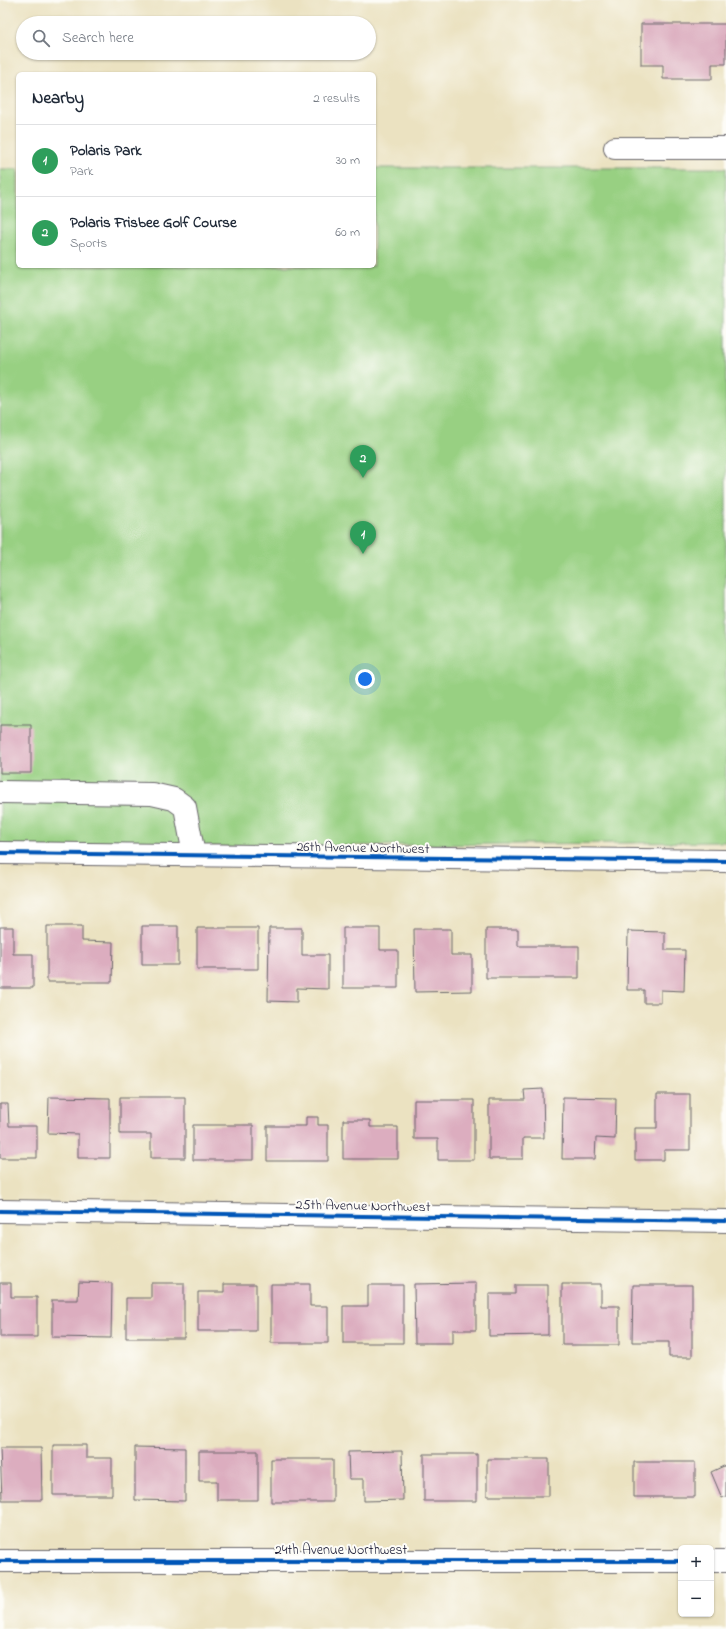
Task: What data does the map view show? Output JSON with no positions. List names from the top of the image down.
{
  "streets": {
    "street": ["26th Avenue Northwest", "25th Avenue Northwest", "24th Avenue Northwest"]
  },
  "page": {
    "search": "Search here",
    "heading": ["Nearby", "2 results"],
    "list": [
      {
        "mark": "1",
        "name": "Polaris Park",
        "note": "Park",
        "value": "30 m"
      },
      {
        "mark": "2",
        "name": "Polaris Frisbee Golf Course",
        "note": "Sports",
        "value": "60 m"
      }
    ],
    "pins": ["2", "1"],
    "map_buttons": ["+", "−"]
  }
}
